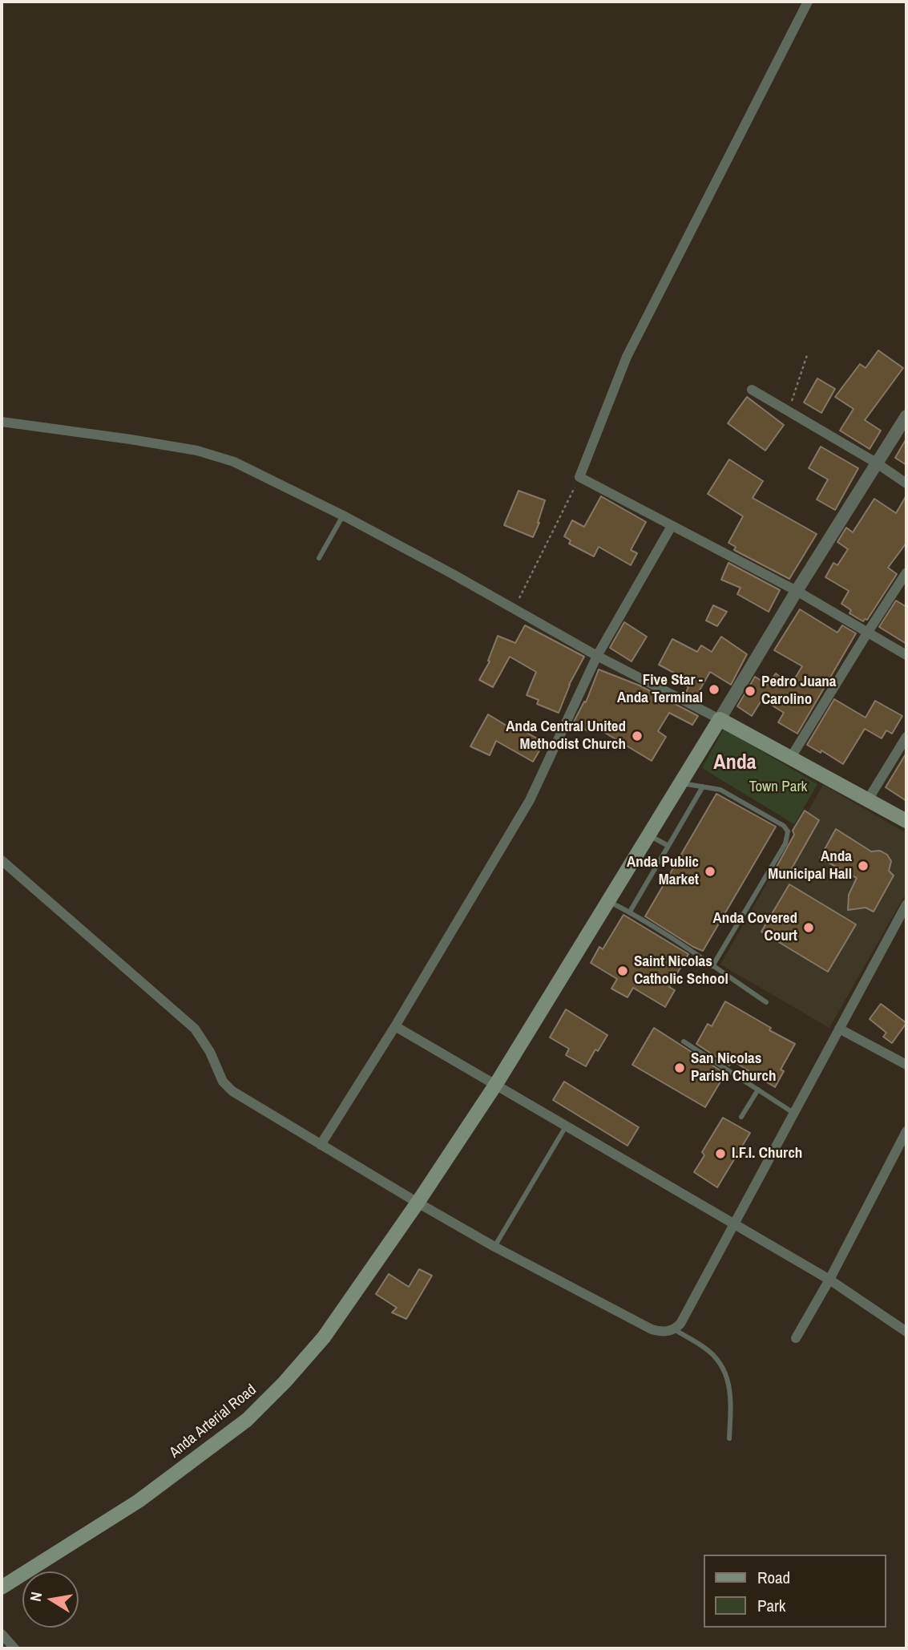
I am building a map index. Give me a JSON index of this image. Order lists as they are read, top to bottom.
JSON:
{
  "streets": {
    "main road": ["Anda Arterial Road"]
  },
  "districts": ["Anda"],
  "parks": ["Town Park"],
  "places": [
    "Five Star - Anda Terminal",
    "Pedro Juana Carolino",
    "Anda Central United Methodist Church",
    "Anda Municipal Hall",
    "Anda Public Market",
    "Anda Covered Court",
    "Saint Nicolas Catholic School",
    "San Nicolas Parish Church",
    "I.F.I. Church"
  ],
  "legend": ["Road", "Park"],
  "north": "left"
}
